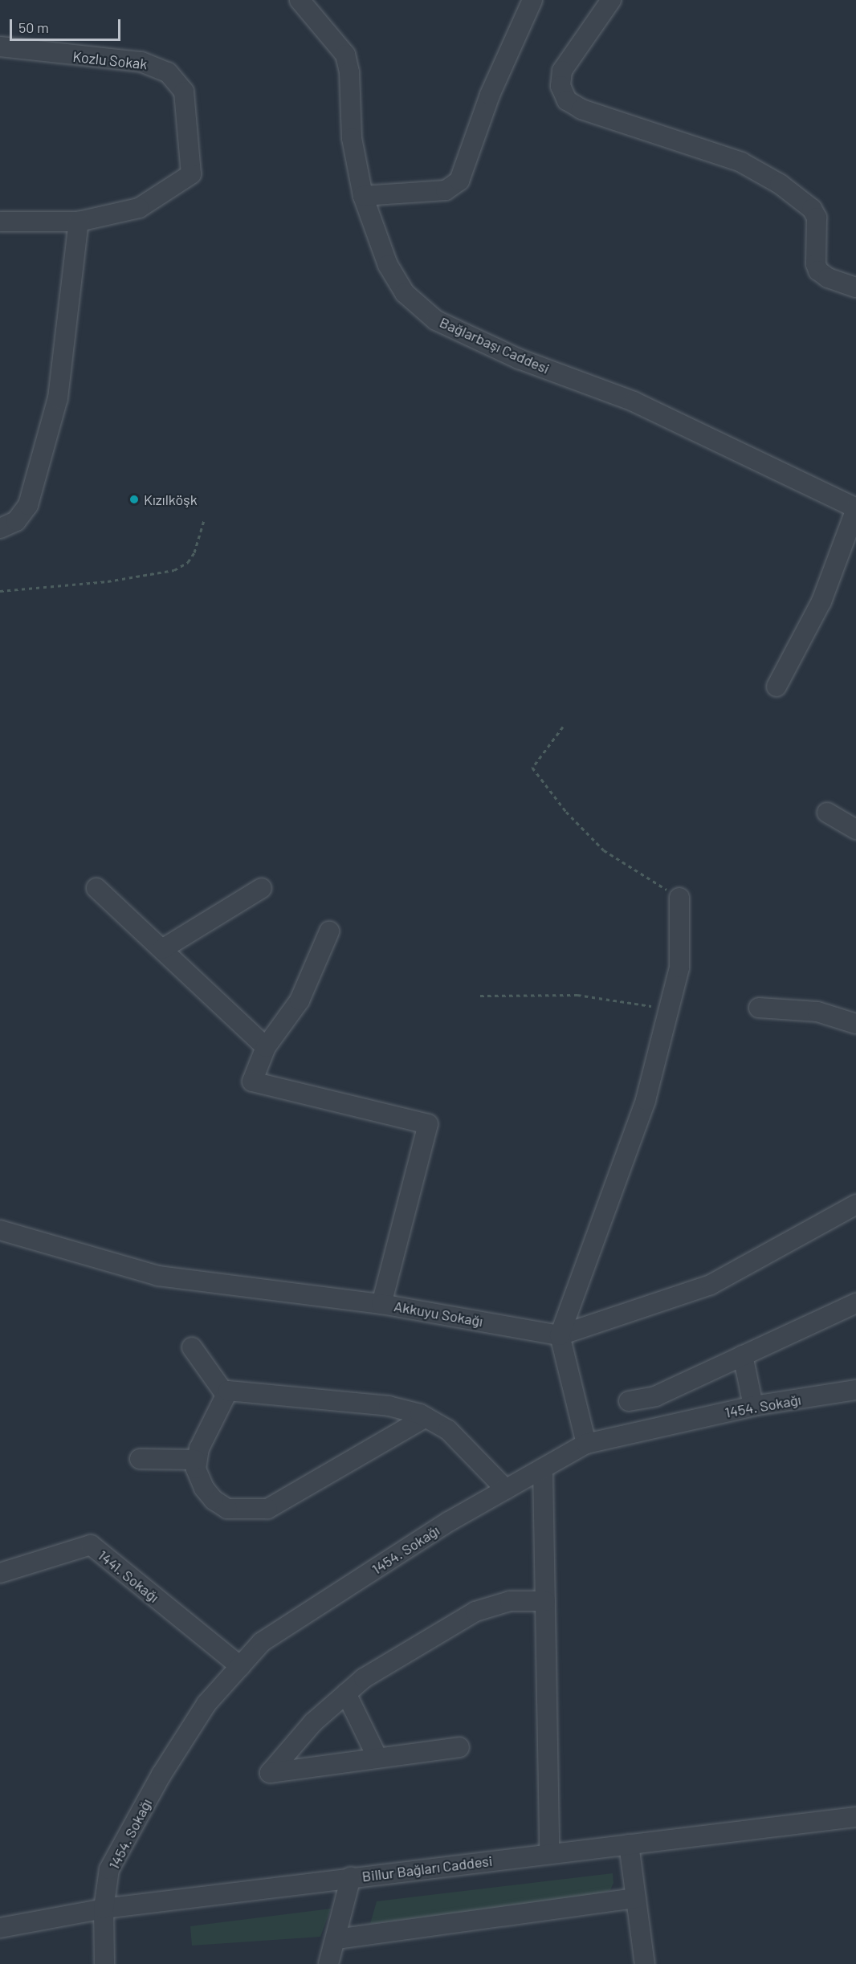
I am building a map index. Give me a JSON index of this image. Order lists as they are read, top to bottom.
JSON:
{
  "streets": {
    "street": [
      "Kozlu Sokak",
      "Bağlarbaşı Caddesi",
      "Akkuyu Sokağı",
      "1454. Sokağı",
      "1441. Sokağı",
      "Billur Bağları Caddesi"
    ]
  },
  "crossings": [
    ["1454. Sokağı", "1441. Sokağı"],
    ["1454. Sokağı", "Billur Bağları Caddesi"]
  ],
  "places": ["Kızılköşk"],
  "scale_bar": "50 m"
}
